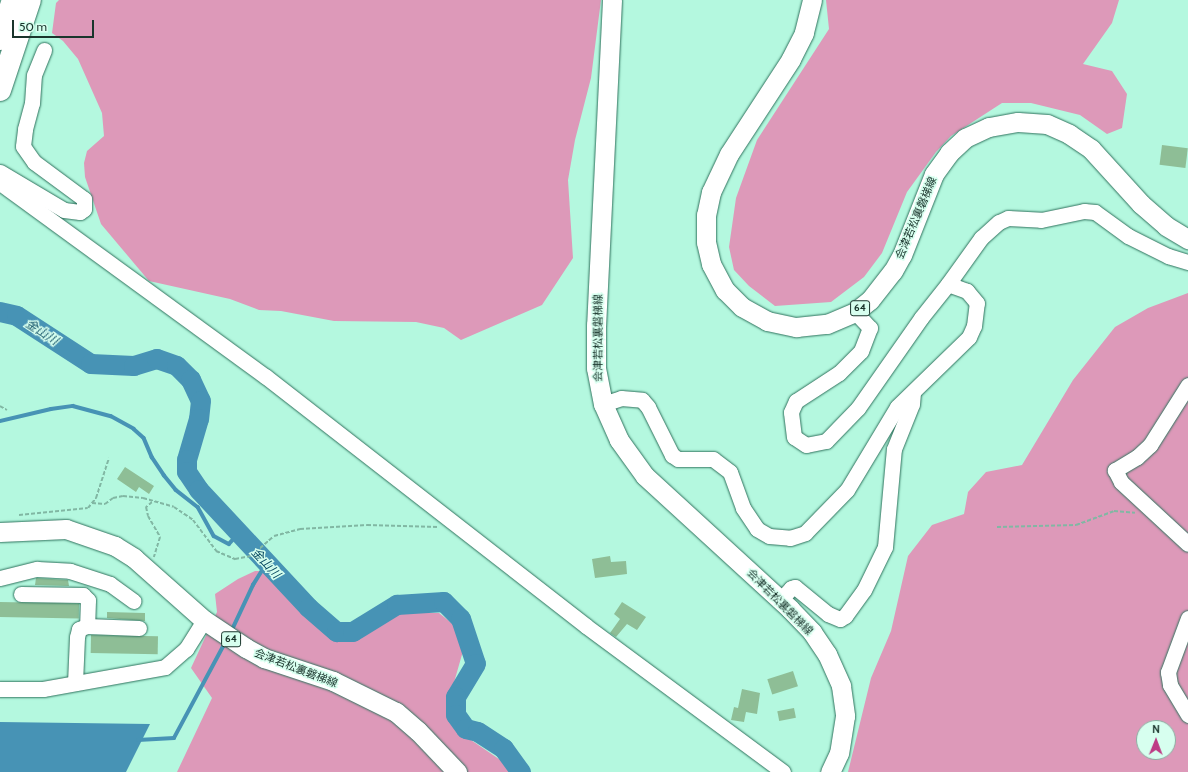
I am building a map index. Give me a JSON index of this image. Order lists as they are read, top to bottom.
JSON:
{
  "streets": {
    "main road": ["会津若松裏磐梯線", "64"]
  },
  "water": ["金山川"],
  "scale_bar": "50 m",
  "north": "top"
}
